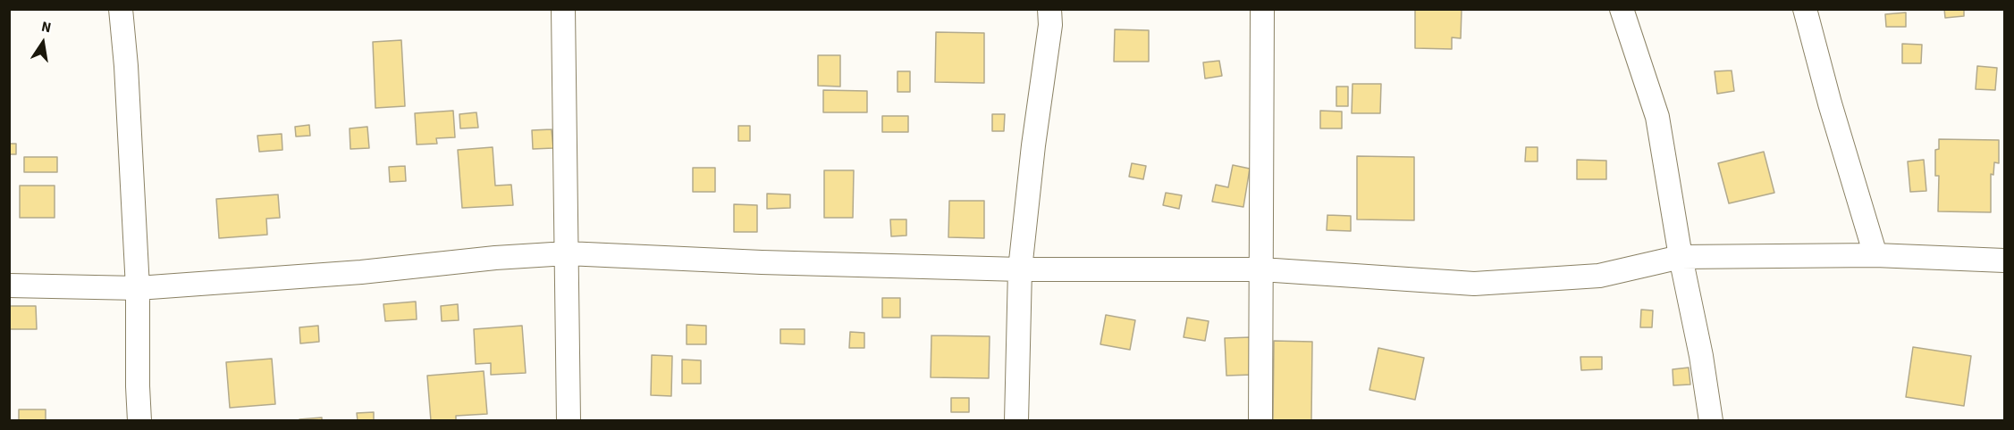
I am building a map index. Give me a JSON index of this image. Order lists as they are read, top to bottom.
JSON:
{
  "north": "top"
}
